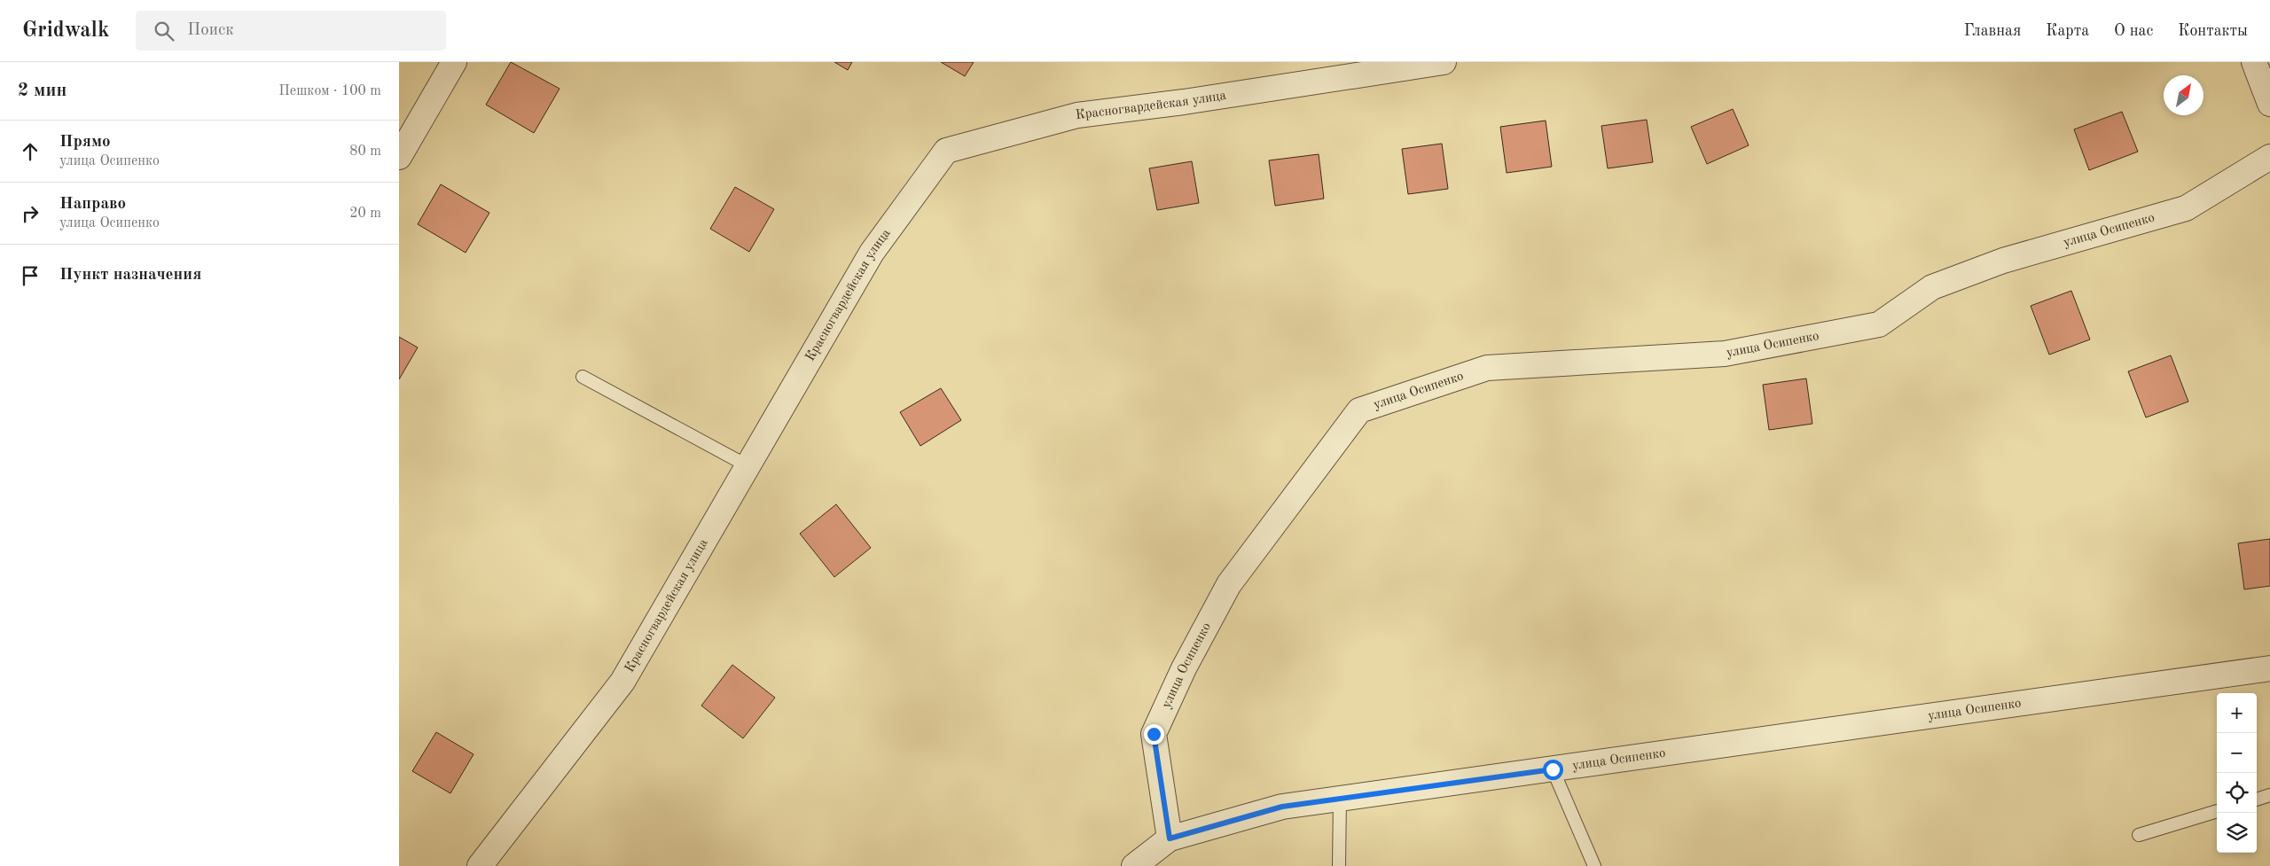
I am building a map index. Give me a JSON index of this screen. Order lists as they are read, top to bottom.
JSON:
{
  "streets": {
    "street": ["Красногвардейская улица", "улица Осипенко"]
  },
  "north": "top right",
  "page": {
    "header": "Gridwalk",
    "search": "Поиск",
    "nav": [
      "Главная",
      "Карта",
      "О нас",
      "Контакты"
    ],
    "heading": ["2 мин", "Пешком · 100 m"],
    "list": [
      ["Прямо", "улица Осипенко", "80 m"],
      ["Направо", "улица Осипенко", "20 m"],
      "Пункт назначения"
    ],
    "map_buttons": ["+", "−"]
  }
}
